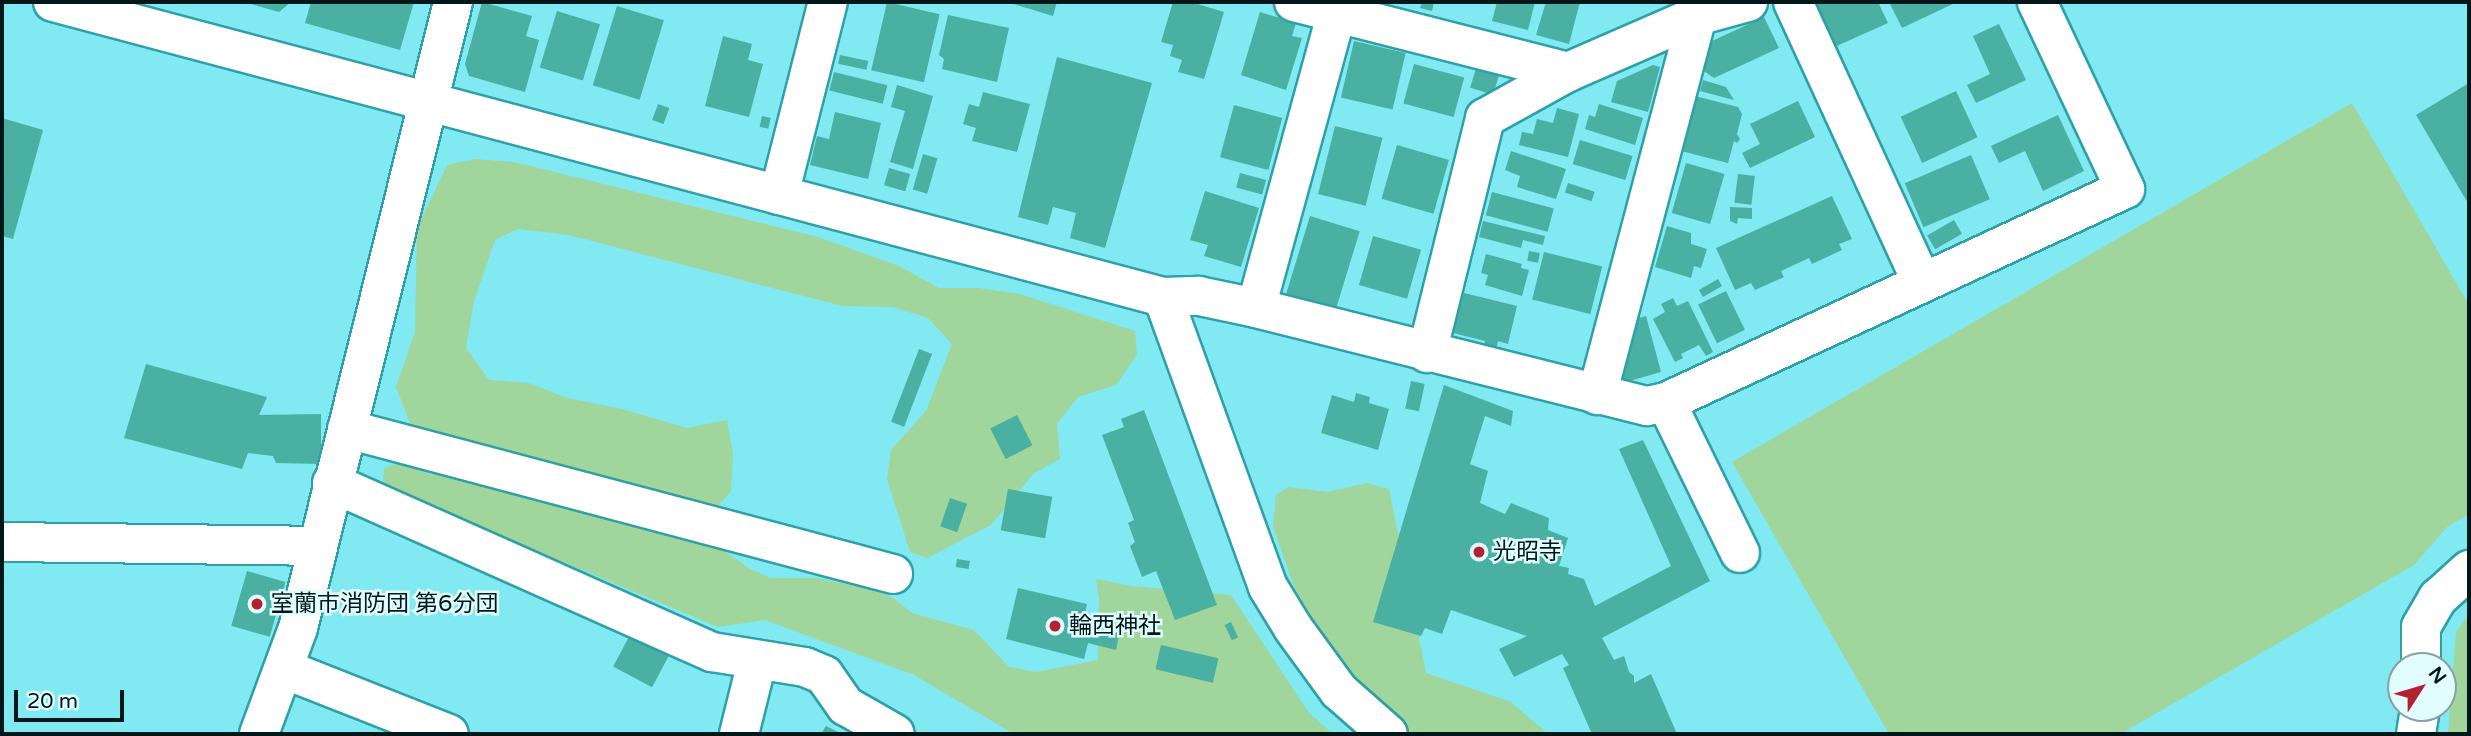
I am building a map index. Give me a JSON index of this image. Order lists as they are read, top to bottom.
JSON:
{
  "places": ["光昭寺", "室蘭市消防団 第6分団", "輪西神社"],
  "scale_bar": "20 m",
  "north": "top right"
}
